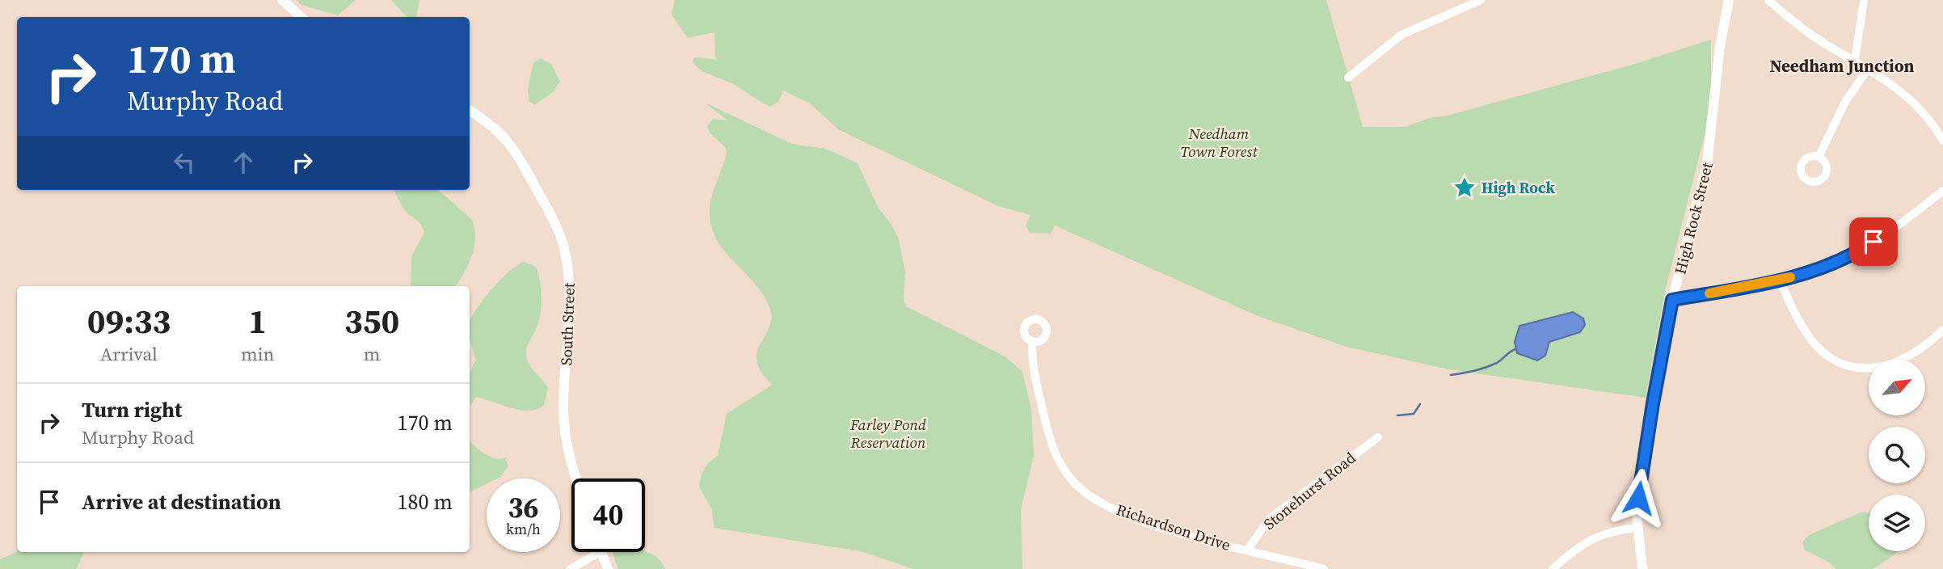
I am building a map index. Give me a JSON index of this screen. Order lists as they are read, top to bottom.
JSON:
{
  "streets": {
    "street": [
      "High Rock Street",
      "South Street",
      "Stonehurst Road",
      "Richardson Drive"
    ]
  },
  "crossings": [
    ["Stonehurst Road", "Richardson Drive"]
  ],
  "districts": ["Needham Junction"],
  "parks": ["Needham Town Forest", "Farley Pond Reservation"],
  "places": {
    "place": ["High Rock"]
  },
  "north": "top right",
  "page": {
    "turn": ["170 m", "Murphy Road"],
    "eta": [
      "09:33",
      "Arrival",
      "1",
      "min",
      "350",
      "m"
    ],
    "list": [
      {
        "name": "Turn right",
        "note": "Murphy Road",
        "value": "170 m"
      },
      {
        "name": "Arrive at destination",
        "value": "180 m"
      }
    ],
    "speed": "36 km/h",
    "limit": "40"
  }
}
